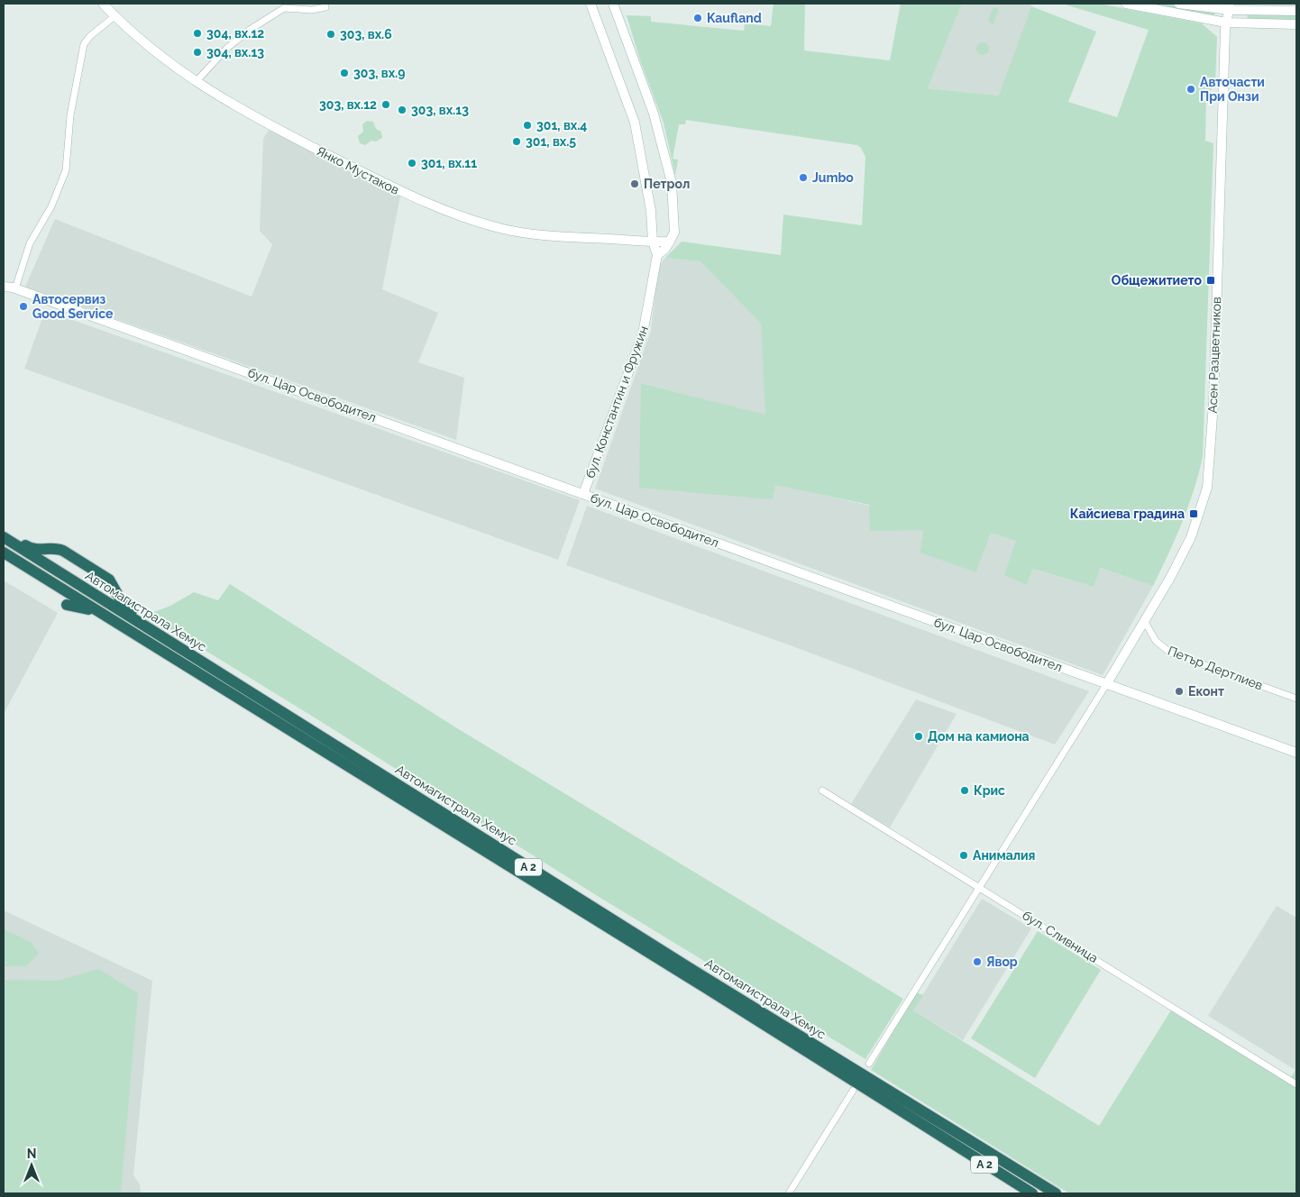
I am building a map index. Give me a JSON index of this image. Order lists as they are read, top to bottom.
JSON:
{
  "streets": {
    "highway": ["Автомагистрала Хемус", "A 2"],
    "street": [
      "Янко Мустаков",
      "Асен Разцветников",
      "бул. Цар Освободител",
      "бул. Константин и Фружин",
      "Петър Дертлиев",
      "бул. Сливница"
    ]
  },
  "crossings": [
    ["Янко Мустаков", "бул. Константин и Фружин"],
    ["Асен Разцветников", "бул. Цар Освободител"],
    ["Асен Разцветников", "Петър Дертлиев"],
    ["бул. Цар Освободител", "бул. Константин и Фружин"]
  ],
  "places": {
    "other": [
      "Kaufland",
      "304, вх.12",
      "303, вх.6",
      "304, вх.13",
      "303, вх.9",
      "Авточасти При Онзи",
      "303, вх.12",
      "303, вх.13",
      "301, вх.4",
      "301, вх.5",
      "301, вх.11",
      "Jumbo",
      "Петрол",
      "Автосервиз Good Service",
      "Еконт",
      "Дом на камиона",
      "Крис",
      "Анималия",
      "Явор"
    ],
    "transit": ["Общежитието", "Кайсиева градина"]
  },
  "north": "top"
}
